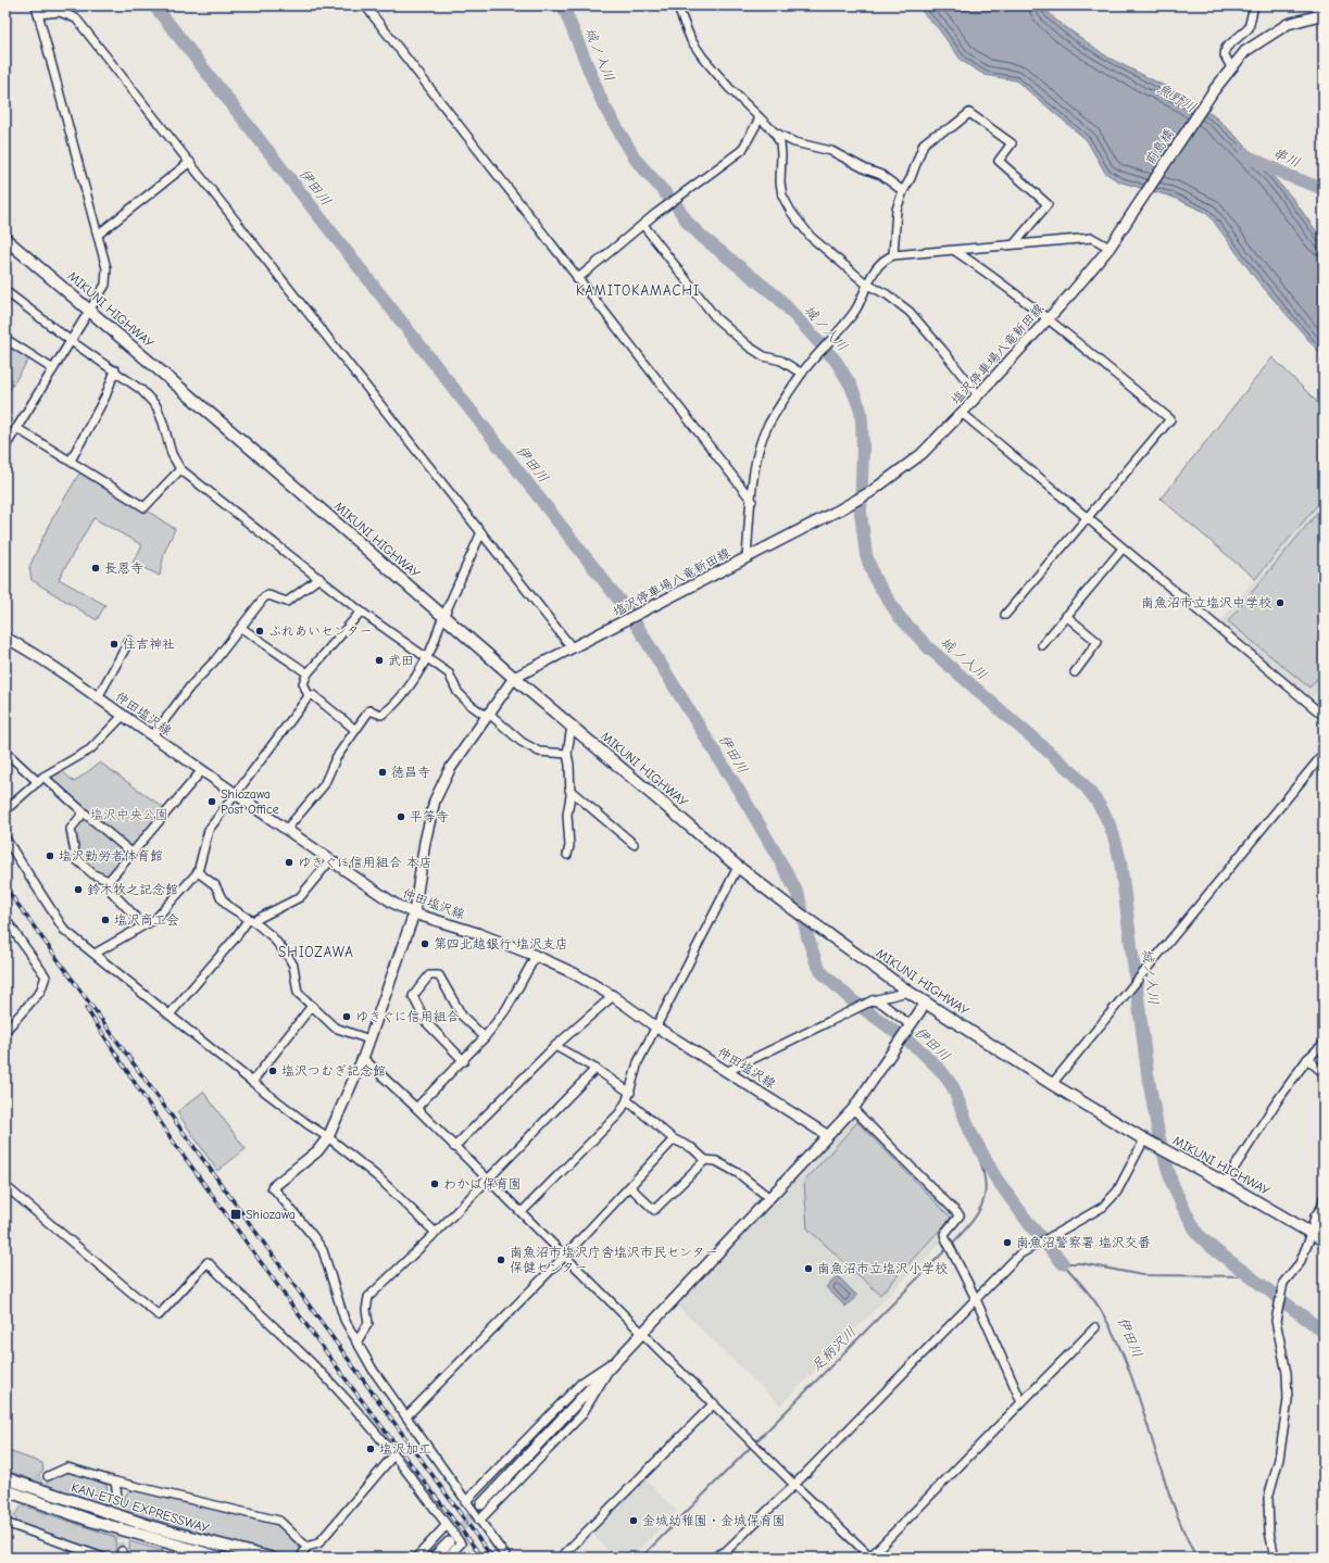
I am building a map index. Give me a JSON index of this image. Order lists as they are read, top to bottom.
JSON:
{
  "streets": {
    "highway": ["MIKUNI HIGHWAY", "KAN-ETSU EXPRESSWAY"],
    "main road": ["前島橋", "塩沢停車場八竜新田線", "仲田塩沢線"]
  },
  "crossings": [
    ["前島橋", "塩沢停車場八竜新田線"],
    ["MIKUNI HIGHWAY", "塩沢停車場八竜新田線"]
  ],
  "districts": ["KAMITOKAMACHI", "SHIOZAWA"],
  "water": [
    "城ノ入川",
    "魚野川",
    "串川",
    "伊田川",
    "足柄沢川"
  ],
  "parks": ["塩沢中央公園"],
  "places": {
    "other": [
      "長恩寺",
      "南魚沼市立塩沢中学校",
      "ふれあいセンター",
      "住吉神社",
      "武田",
      "徳昌寺",
      "Shiozawa Post Office",
      "平等寺",
      "塩沢勤労者体育館",
      "ゆきぐに信用組合 本店",
      "鈴木牧之記念館",
      "塩沢商工会",
      "第四北越銀行 塩沢支店",
      "ゆきぐに信用組合",
      "塩沢つむぎ記念館",
      "わかば保育園",
      "南魚沼警察署 塩沢交番",
      "南魚沼市塩沢庁舎塩沢市民センター 保健センター",
      "南魚沼市立塩沢小学校",
      "塩沢加工",
      "金城幼稚園・金城保育園"
    ],
    "transit": ["Shiozawa"]
  }
}
